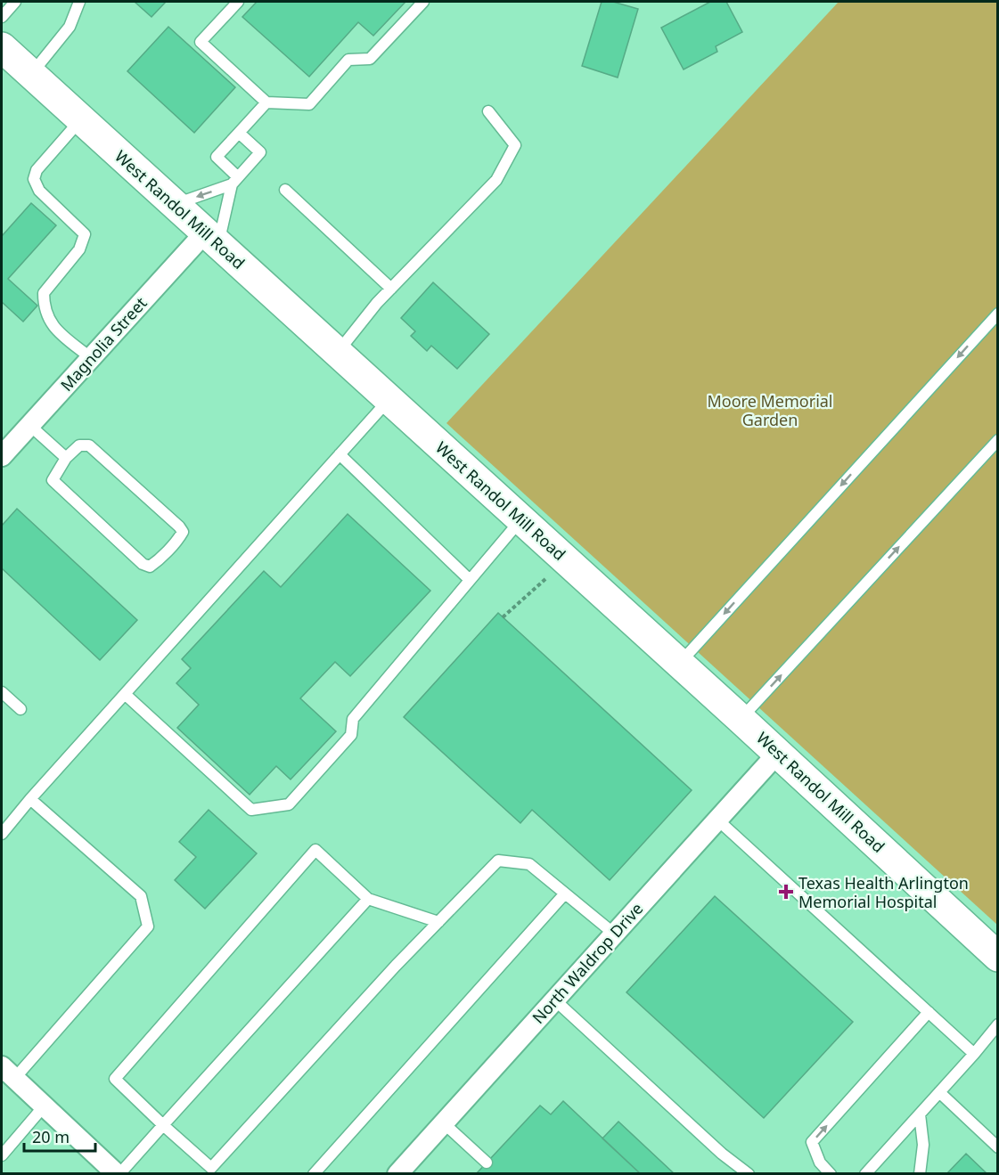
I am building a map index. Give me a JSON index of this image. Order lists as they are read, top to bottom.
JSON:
{
  "streets": {
    "main road": ["West Randol Mill Road"],
    "street": ["Magnolia Street", "North Waldrop Drive"]
  },
  "crossings": [
    ["West Randol Mill Road", "Magnolia Street"],
    ["West Randol Mill Road", "North Waldrop Drive"]
  ],
  "parks": ["Moore Memorial Garden"],
  "places": {
    "health": ["Texas Health Arlington Memorial Hospital"]
  },
  "scale_bar": "20 m"
}
